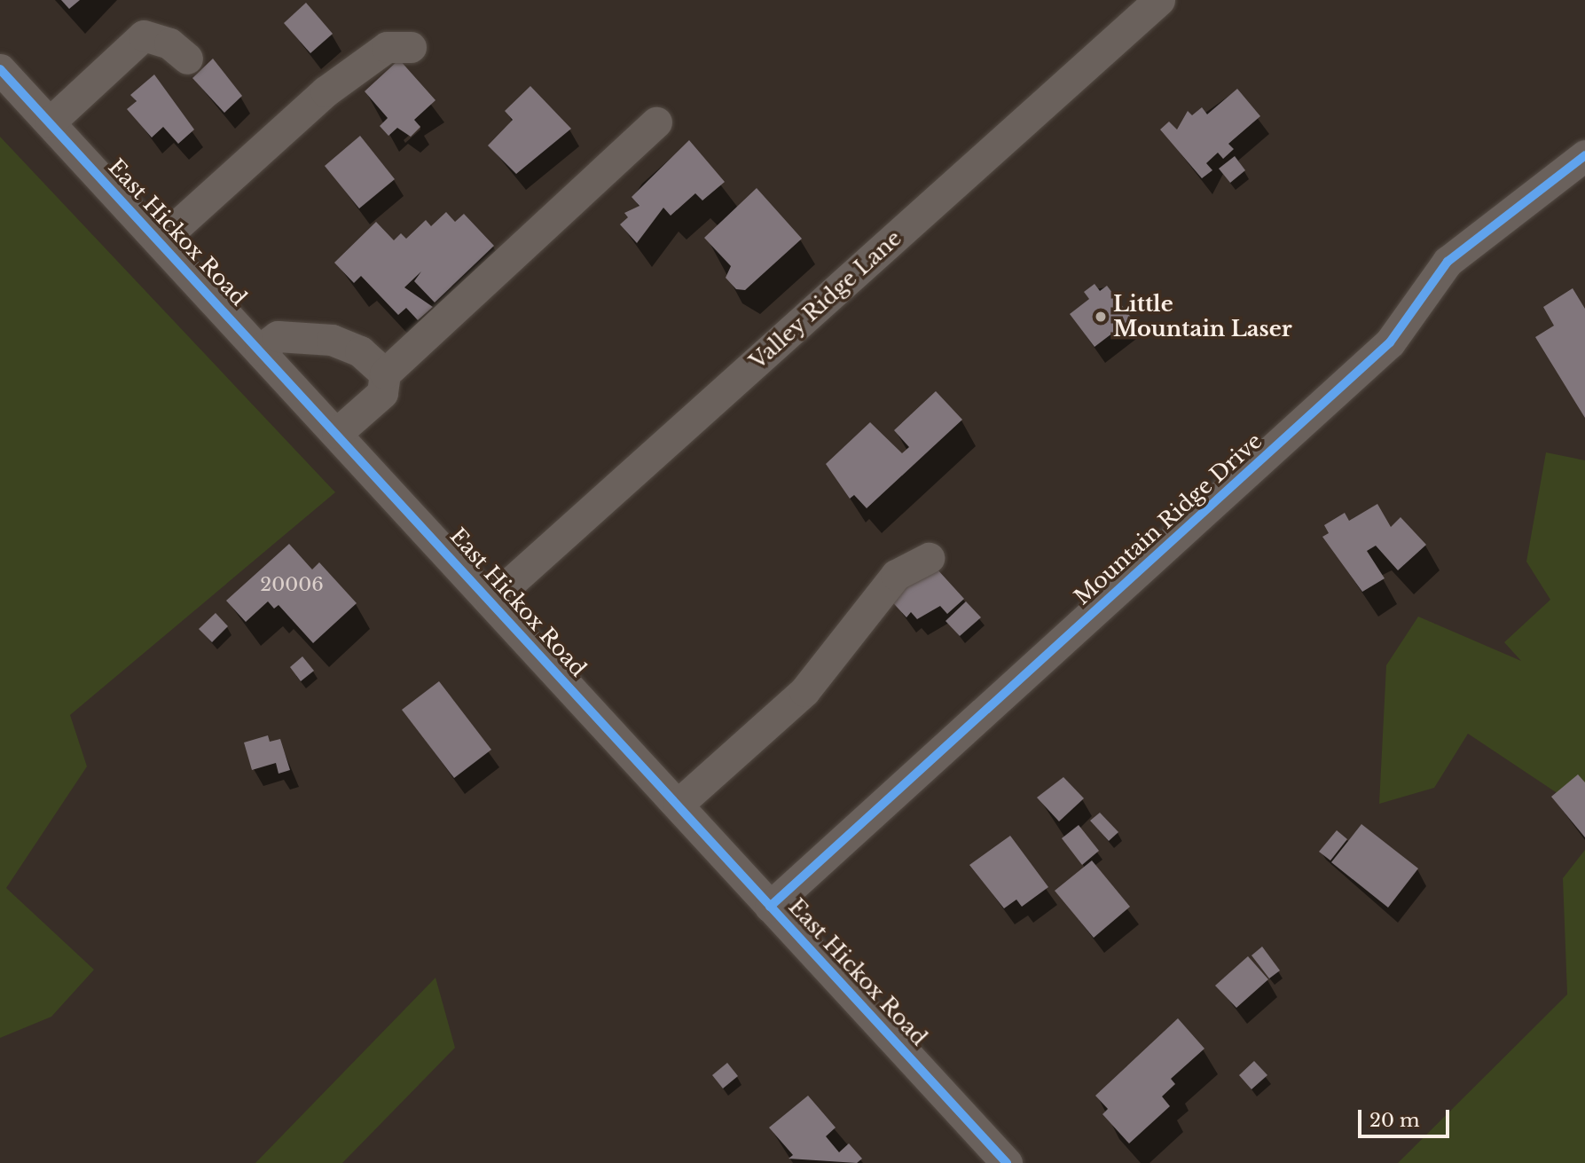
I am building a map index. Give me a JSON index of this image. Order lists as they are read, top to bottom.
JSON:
{
  "streets": {
    "street": ["East Hickox Road", "Valley Ridge Lane", "Mountain Ridge Drive"]
  },
  "crossings": [
    ["East Hickox Road", "Valley Ridge Lane"],
    ["East Hickox Road", "Mountain Ridge Drive"]
  ],
  "places": ["Little Mountain Laser"],
  "house_numbers": ["20006"],
  "scale_bar": "20 m"
}
